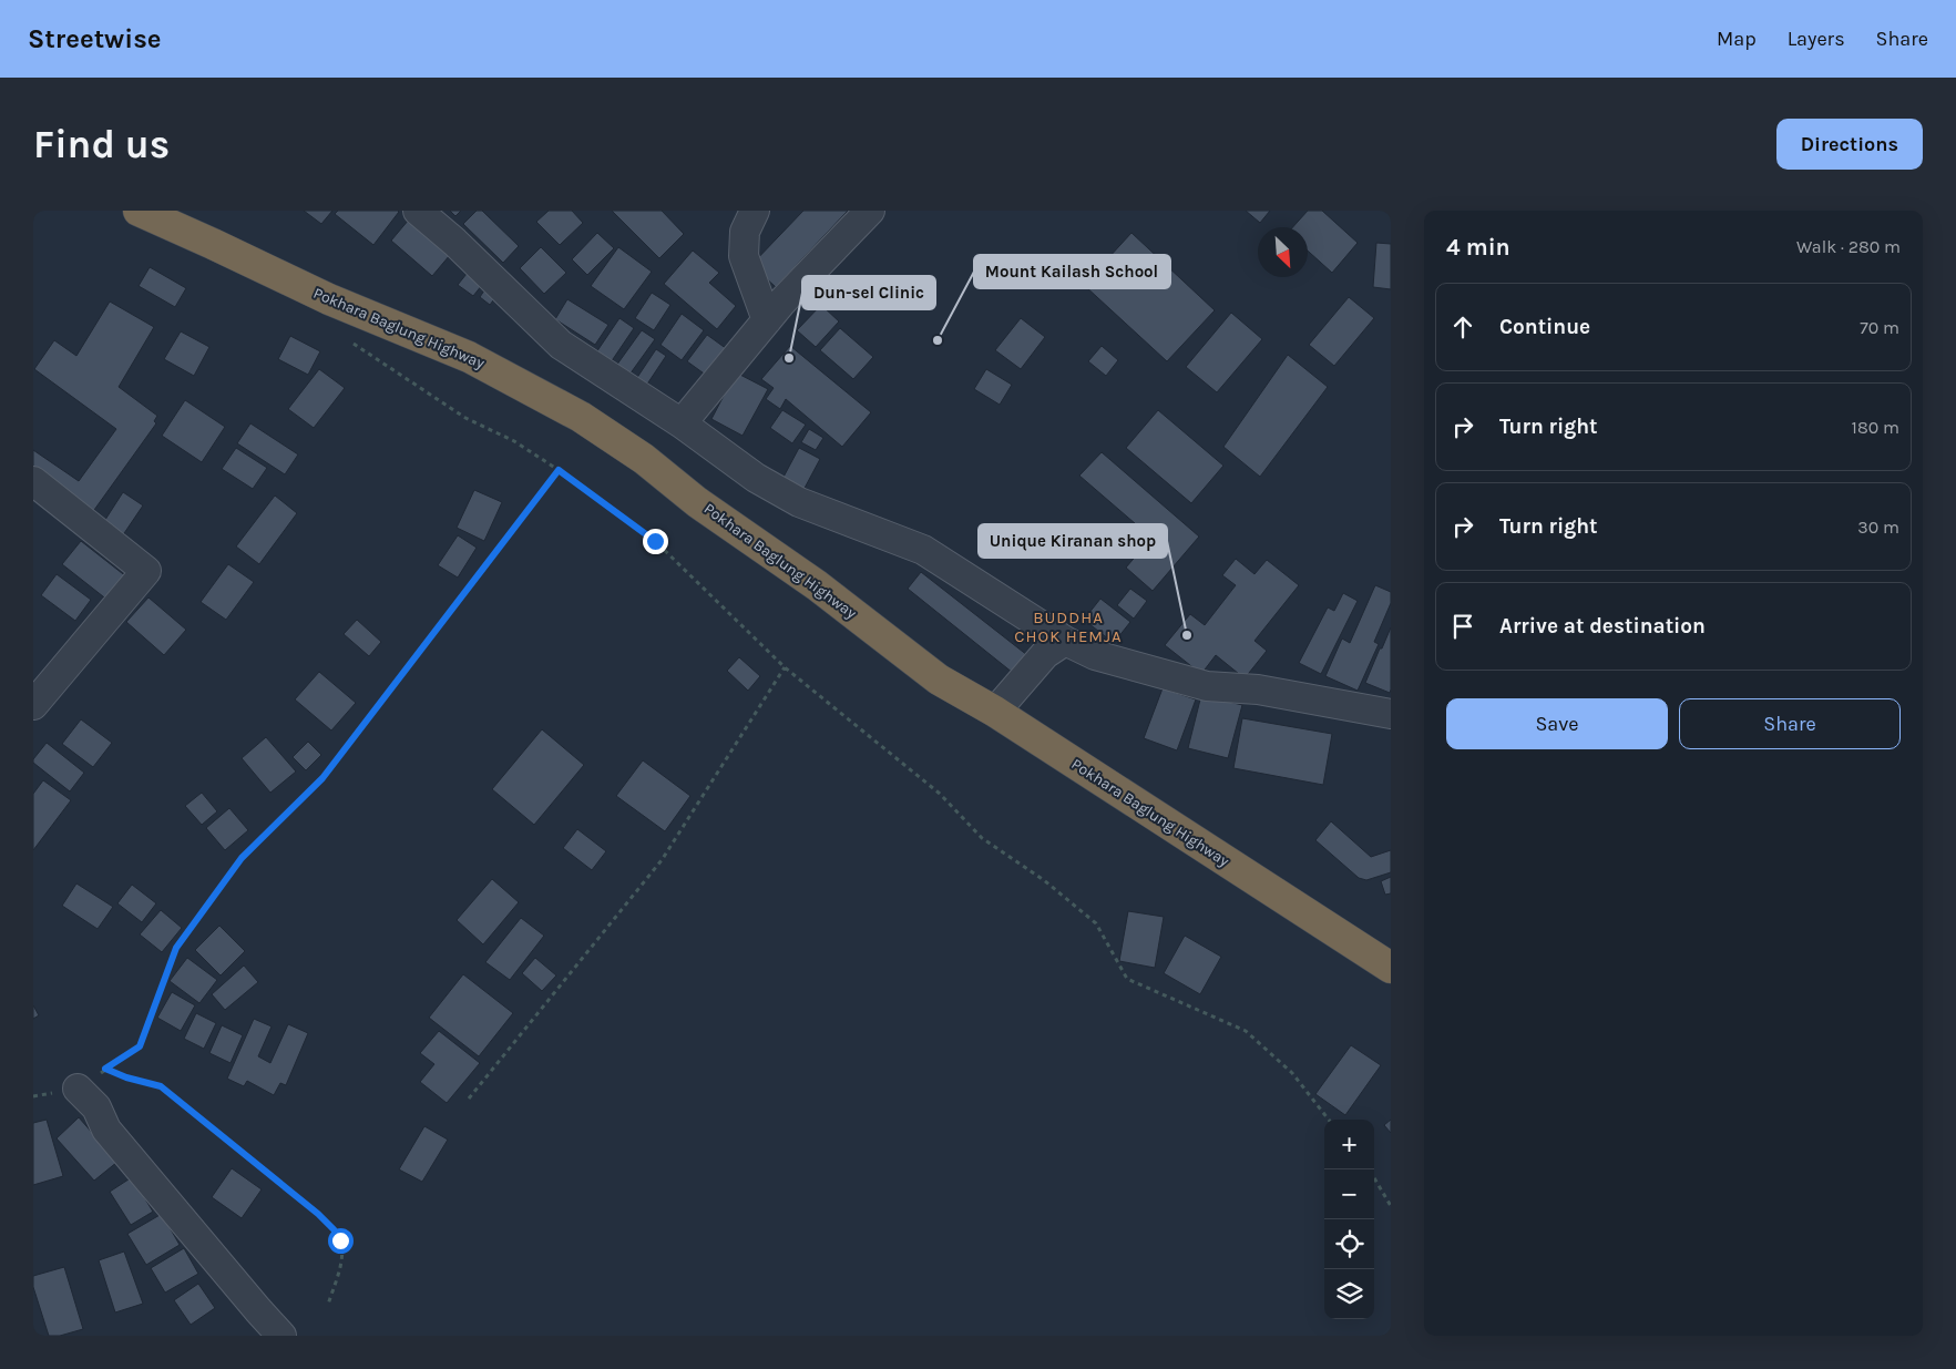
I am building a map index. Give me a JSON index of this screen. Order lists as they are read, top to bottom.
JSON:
{
  "streets": {
    "highway": ["Pokhara Baglung Highway"]
  },
  "districts": ["BUDDHA CHOK HEMJA"],
  "places": ["Mount Kailash School", "Dun-sel Clinic", "Unique Kiranan shop"],
  "north": "bottom right",
  "page": {
    "header": "Streetwise",
    "nav": ["Map", "Layers", "Share"],
    "buttons": [
      "Directions",
      ["Save", "Share"]
    ],
    "title": "Find us",
    "heading": ["4 min", "Walk · 280 m"],
    "list": [
      ["Continue", "70 m"],
      ["Turn right", "180 m"],
      ["Turn right", "30 m"],
      "Arrive at destination"
    ],
    "map_buttons": ["+", "−"]
  }
}
